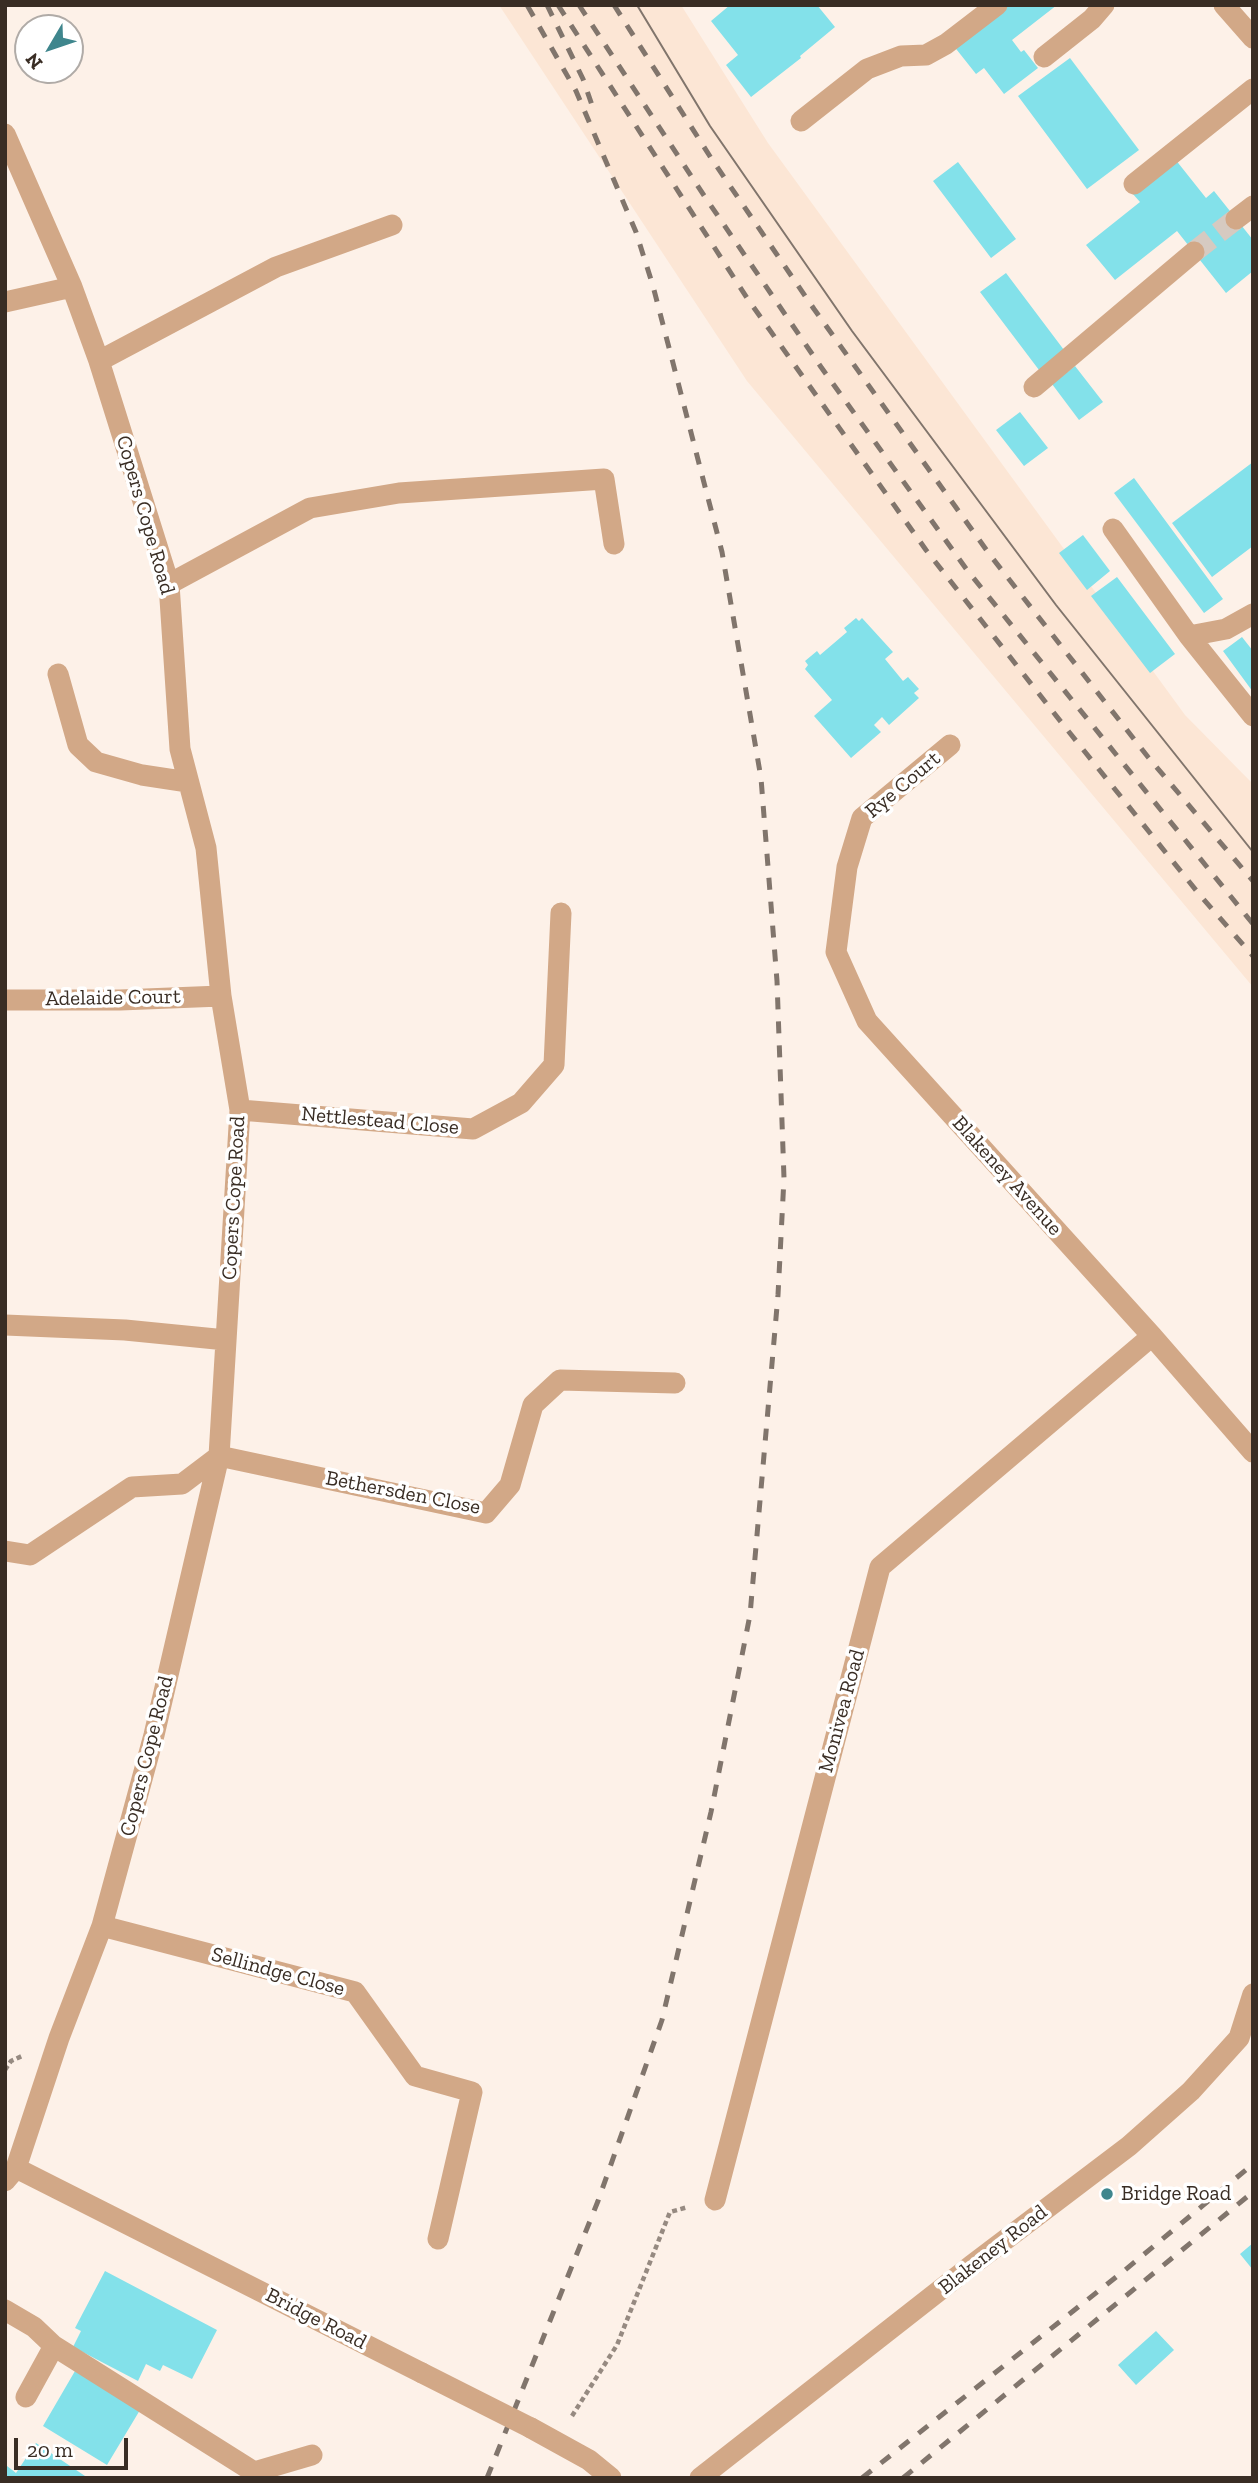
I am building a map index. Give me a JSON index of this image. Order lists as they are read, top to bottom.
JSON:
{
  "streets": {
    "street": [
      "Copers Cope Road",
      "Rye Court",
      "Adelaide Court",
      "Nettlestead Close",
      "Blakeney Avenue",
      "Bethersden Close",
      "Monivea Road",
      "Sellindge Close",
      "Blakeney Road",
      "Bridge Road"
    ]
  },
  "crossings": [
    ["Copers Cope Road", "Adelaide Court"],
    ["Copers Cope Road", "Nettlestead Close"],
    ["Copers Cope Road", "Bethersden Close"],
    ["Copers Cope Road", "Sellindge Close"],
    ["Copers Cope Road", "Bridge Road"],
    ["Rye Court", "Blakeney Avenue"],
    ["Blakeney Avenue", "Monivea Road"]
  ],
  "places": ["Bridge Road"],
  "scale_bar": "20 m",
  "north": "bottom left"
}
